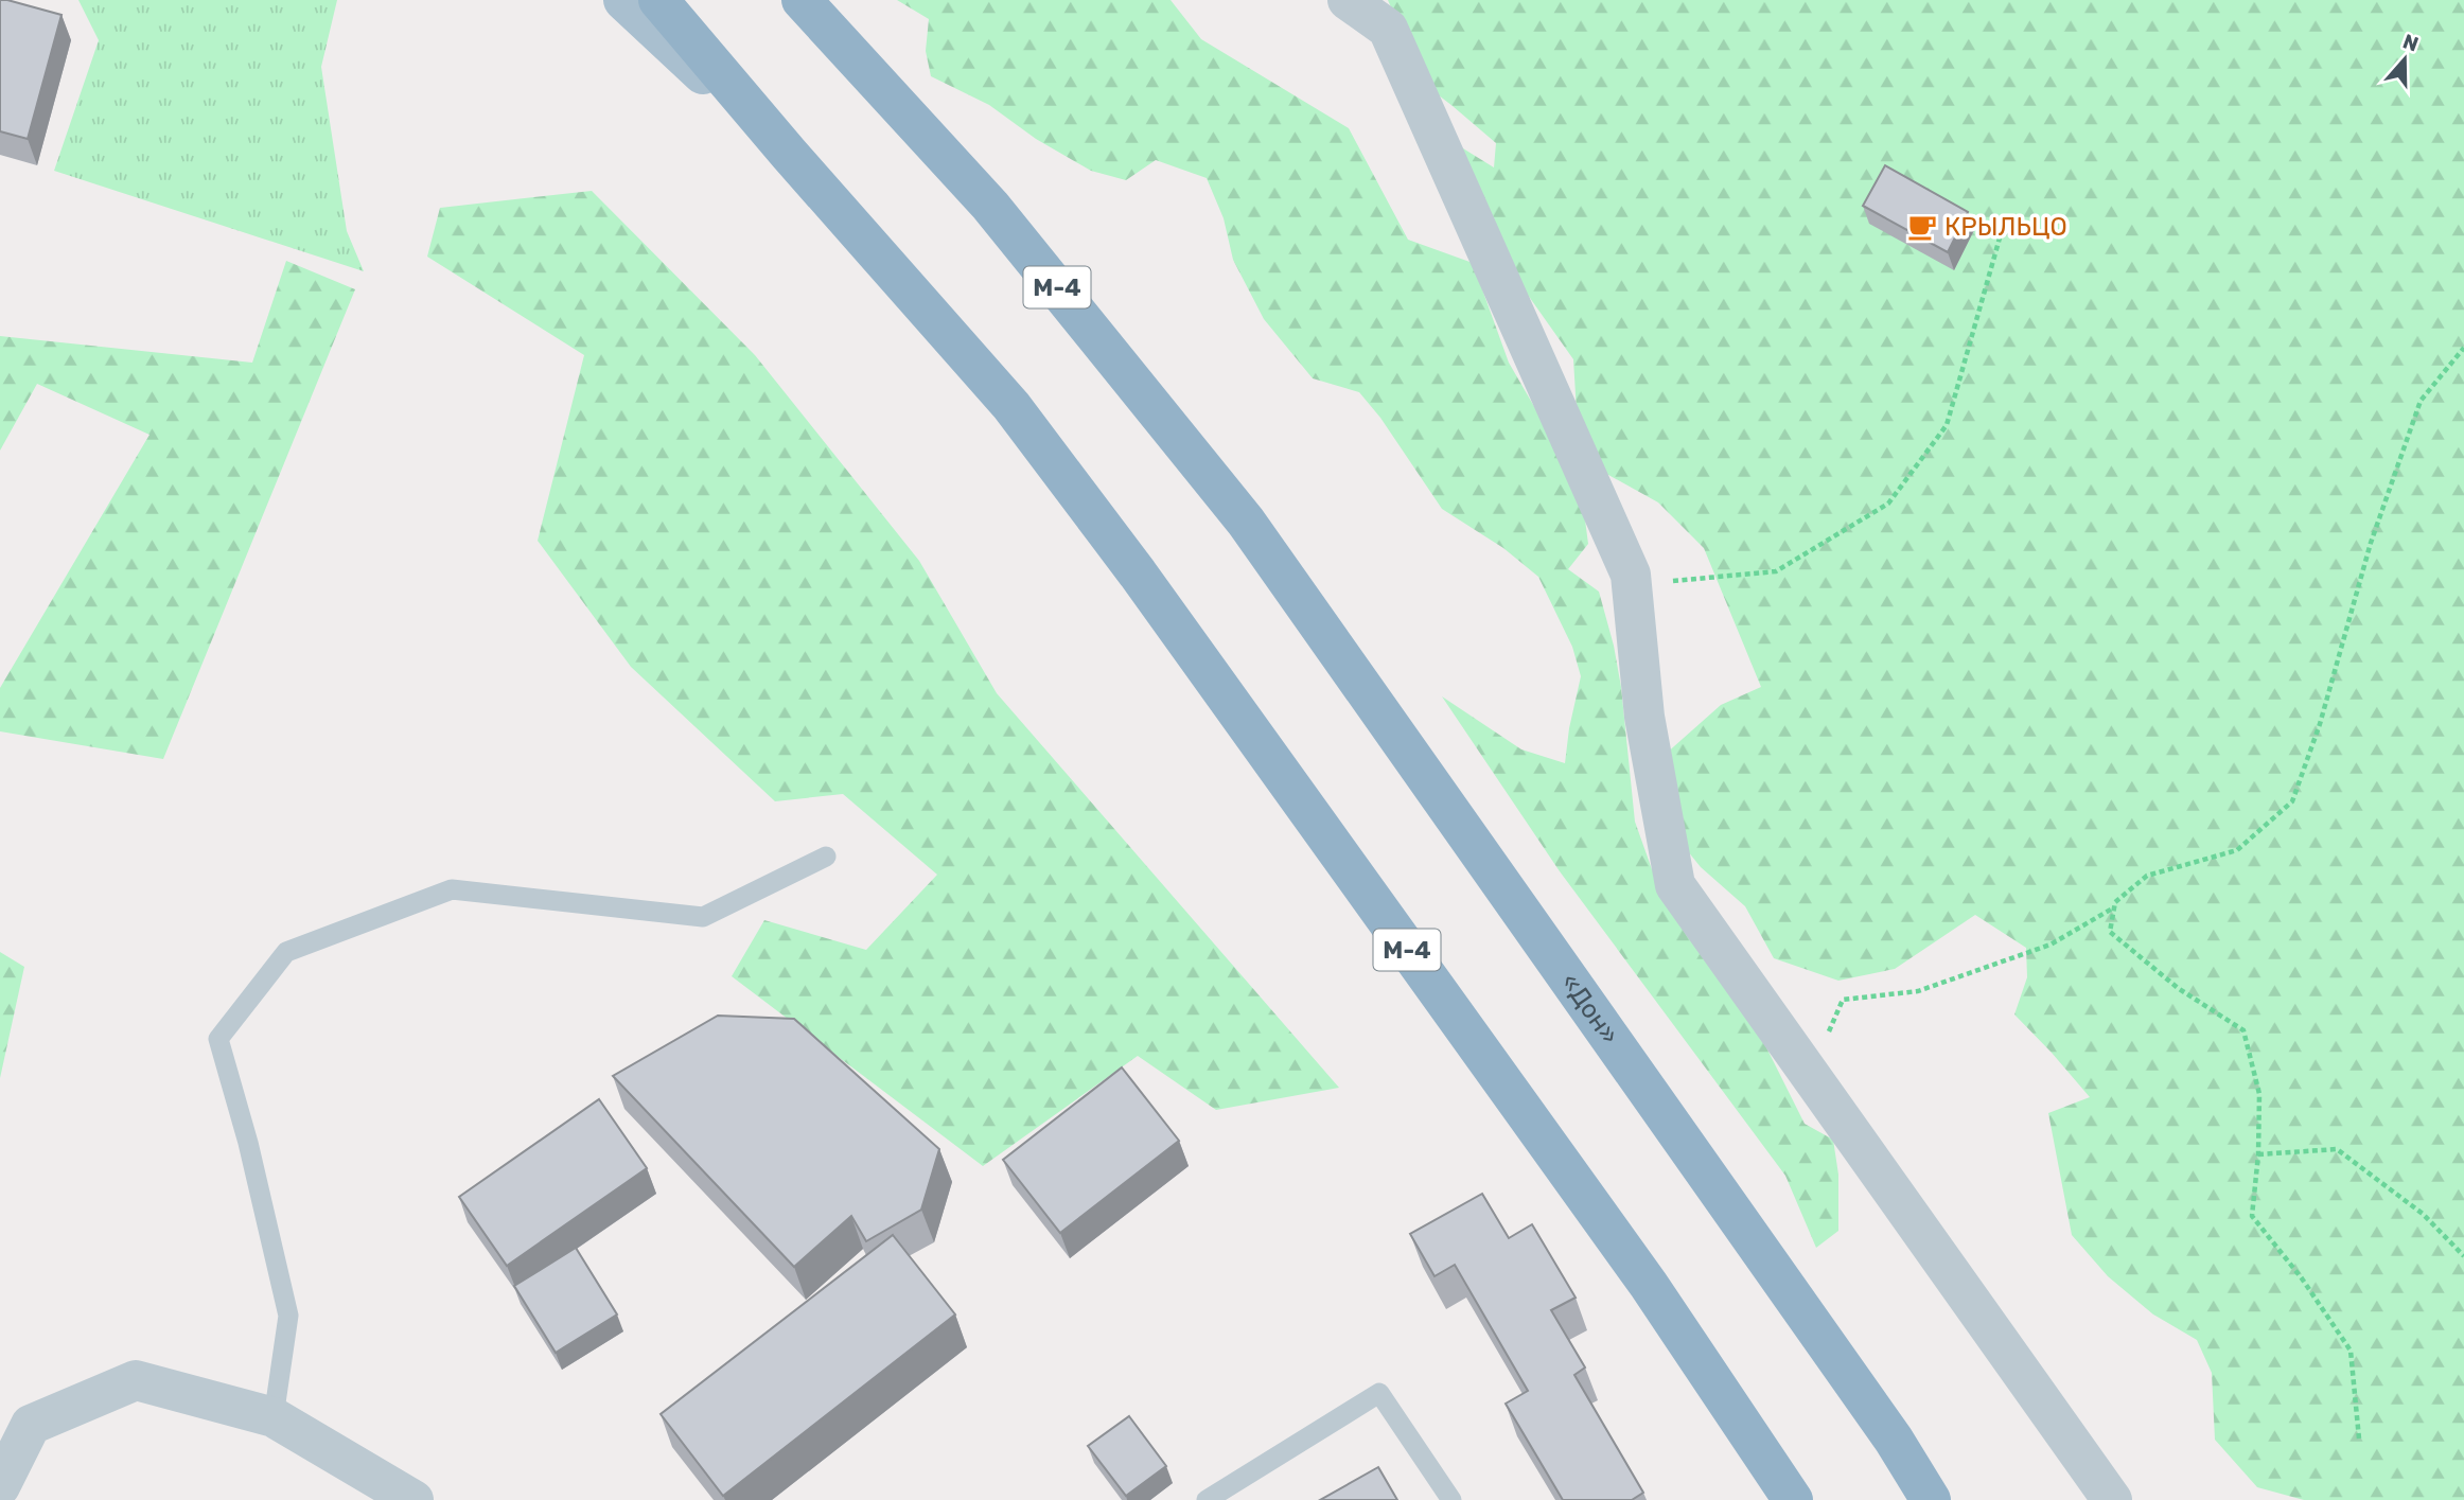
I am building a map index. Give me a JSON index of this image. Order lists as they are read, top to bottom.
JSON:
{
  "streets": {
    "highway": ["М-4", "«Дон»"]
  },
  "places": {
    "cafe": ["КРЫЛЬЦО"]
  },
  "north": "top"
}
